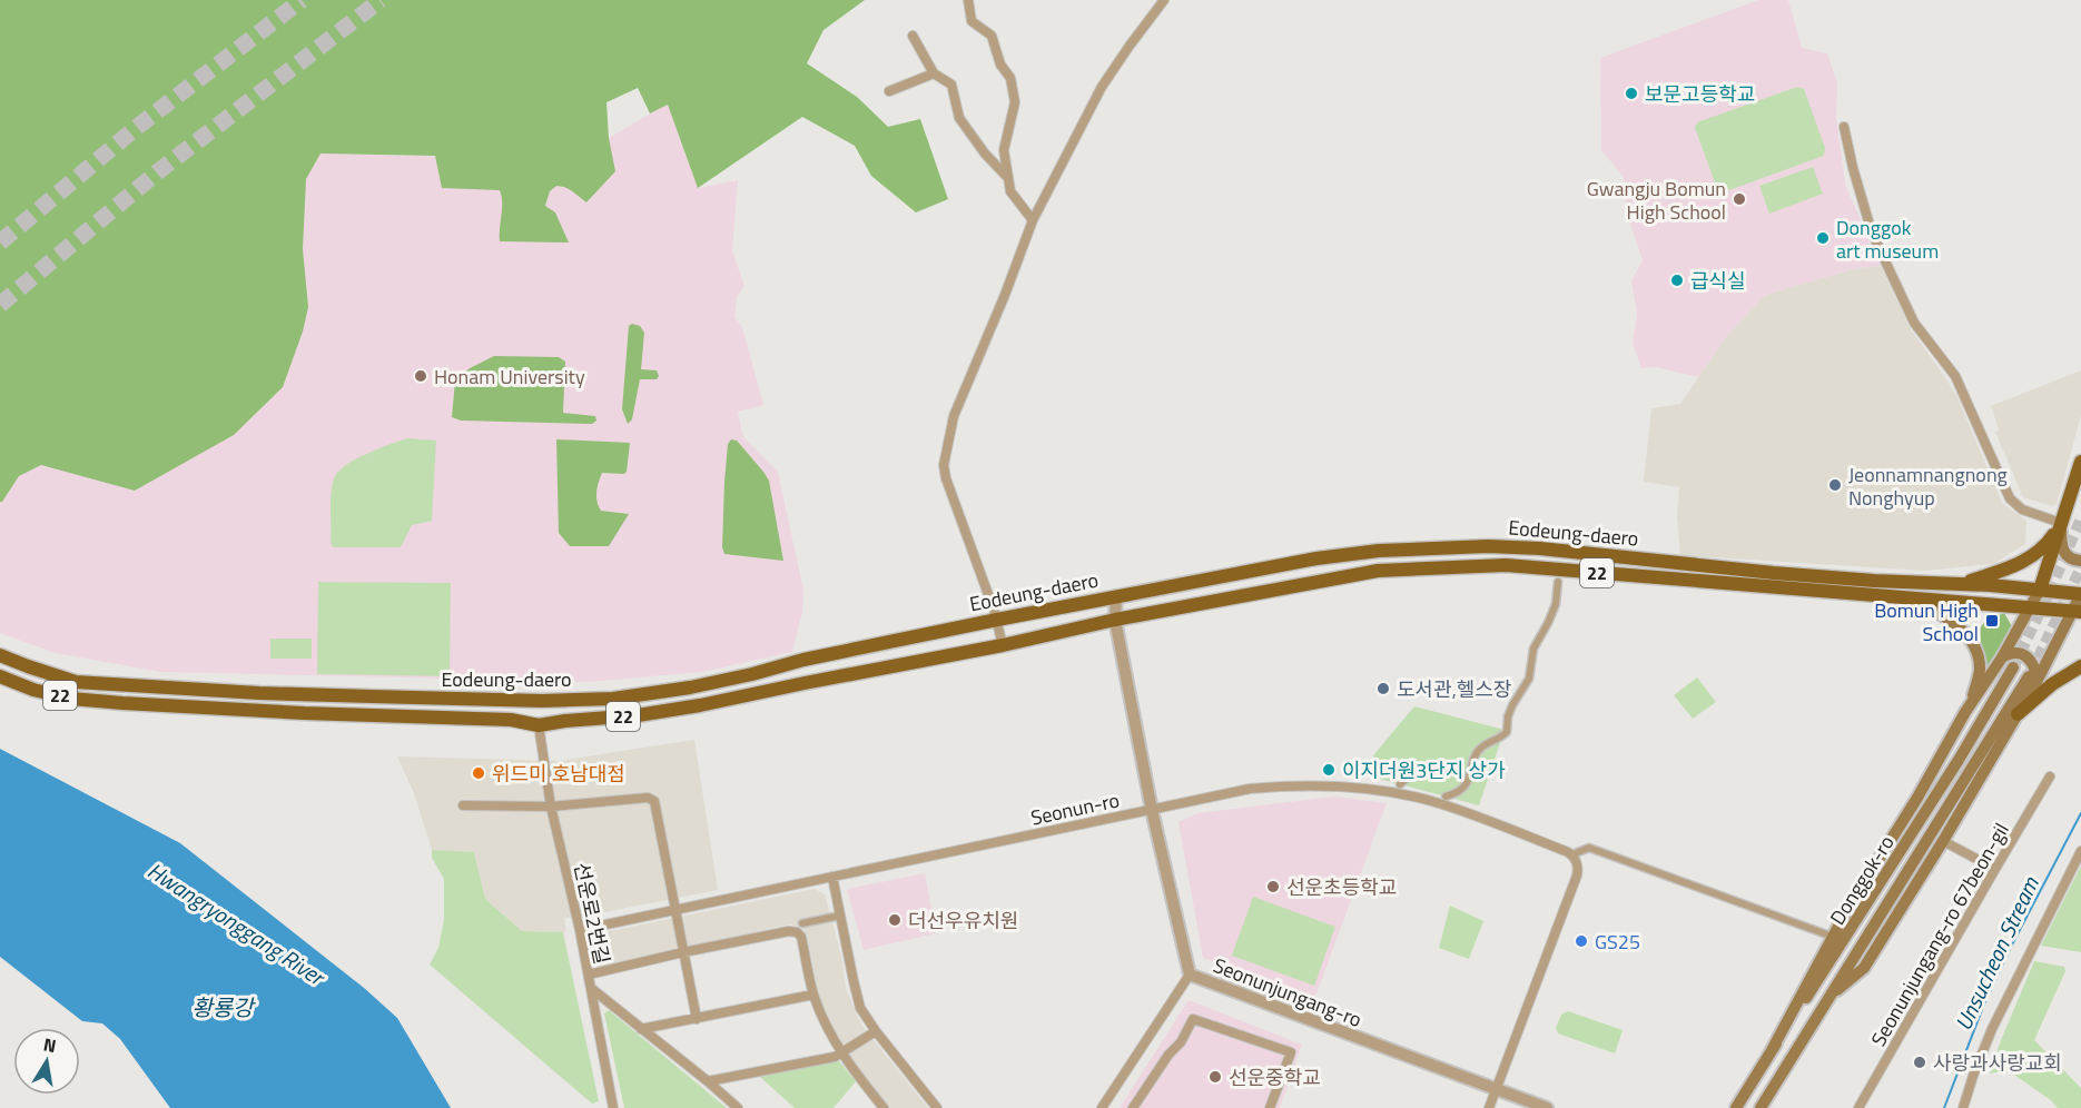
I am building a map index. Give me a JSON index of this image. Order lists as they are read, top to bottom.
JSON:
{
  "streets": {
    "main road": ["Eodeung-daero", "22", "Donggok-ro"],
    "street": [
      "Seonun-ro",
      "선운로2번길",
      "Seonunjungang-ro 67beon-gil",
      "Seonunjungang-ro"
    ]
  },
  "crossings": [
    ["Eodeung-daero", "선운로2번길"],
    ["Eodeung-daero", "Seonunjungang-ro"],
    ["Seonun-ro", "선운로2번길"],
    ["Seonun-ro", "Seonunjungang-ro"]
  ],
  "water": ["Hwangryonggang River", "Unsucheon Stream", "황룡강"],
  "places": {
    "other": [
      "보문고등학교",
      "Gwangju Bomun High School",
      "Donggok art museum",
      "급식실",
      "Honam University",
      "Jeonnamnangnong Nonghyup",
      "도서관,헬스장",
      "이지더원3단지 상가",
      "위드미 호남대점",
      "선운초등학교",
      "더선우유치원",
      "GS25",
      "사랑과사랑교회",
      "선운중학교"
    ],
    "transit": ["Bomun High School"]
  },
  "north": "top"
}
